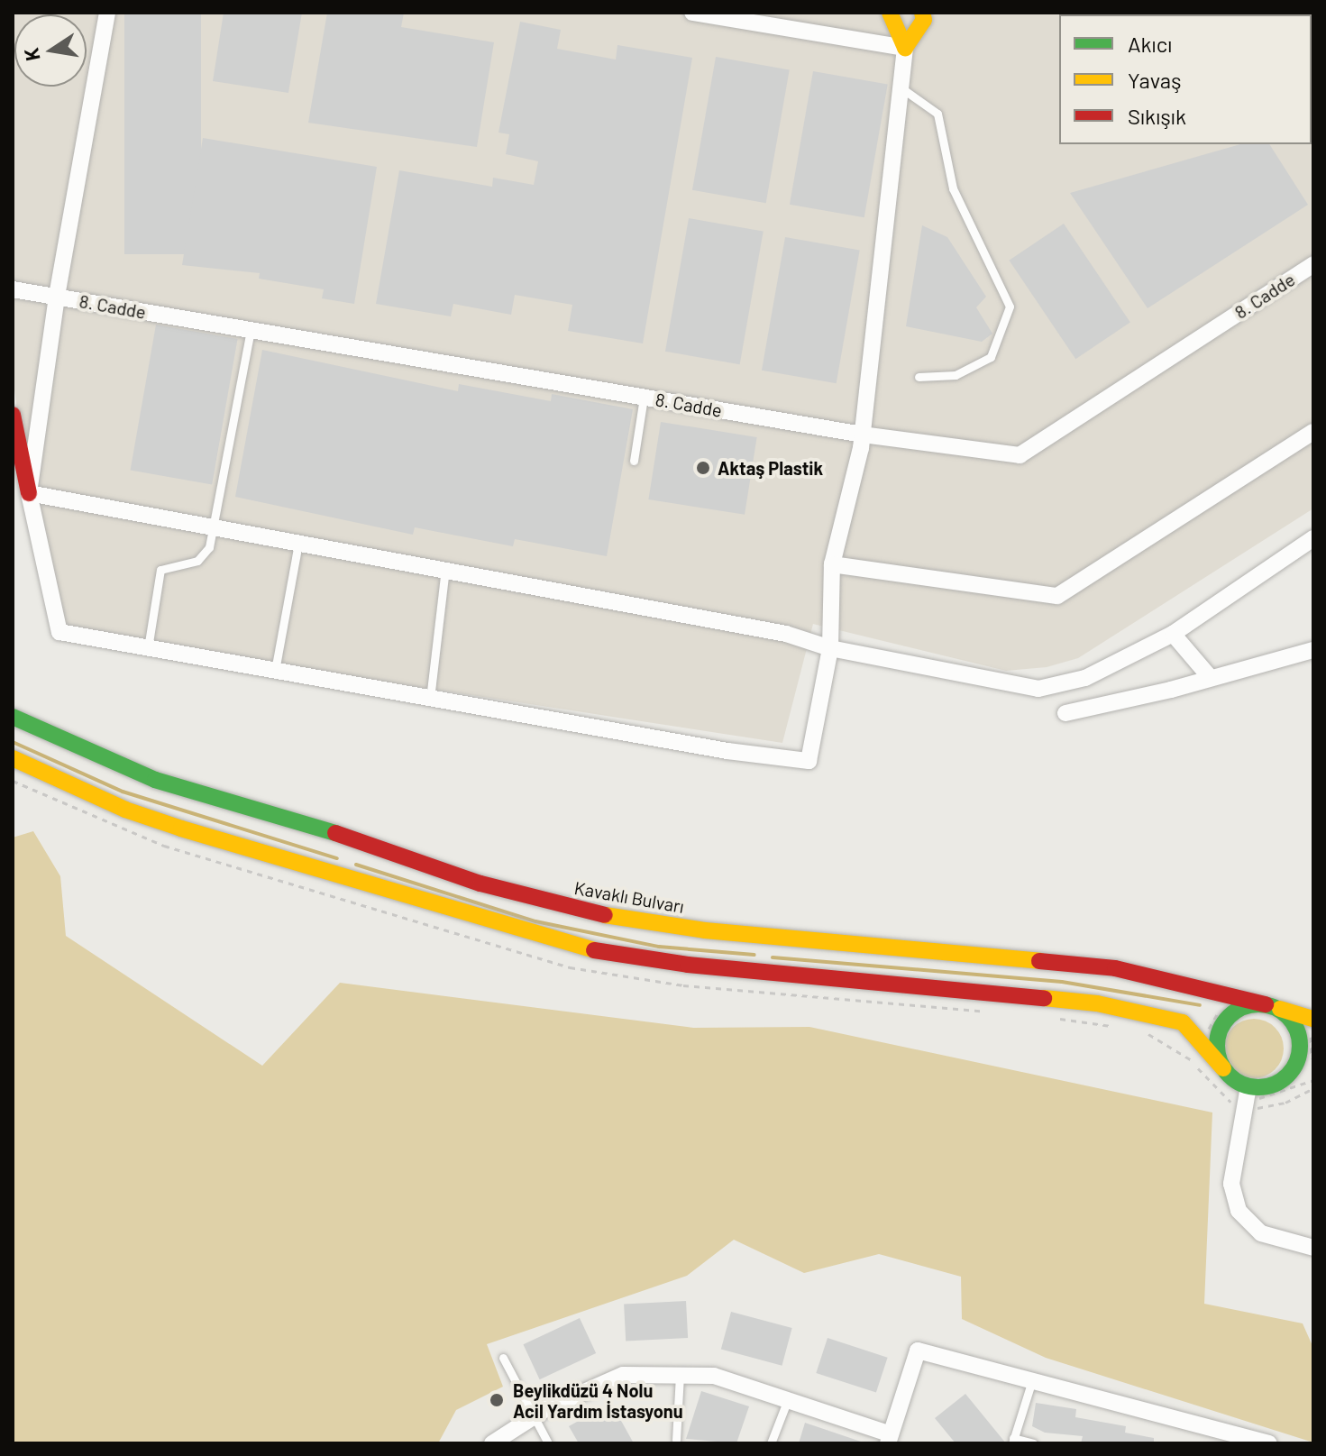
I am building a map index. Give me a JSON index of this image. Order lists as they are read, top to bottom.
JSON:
{
  "streets": {
    "main road": ["Kavaklı Bulvarı"],
    "street": ["8. Cadde"]
  },
  "places": ["Aktaş Plastik", "Beylikdüzü 4 Nolu Acil Yardım İstasyonu"],
  "legend": ["Akıcı", "Yavaş", "Sıkışık"],
  "north": "left"
}
